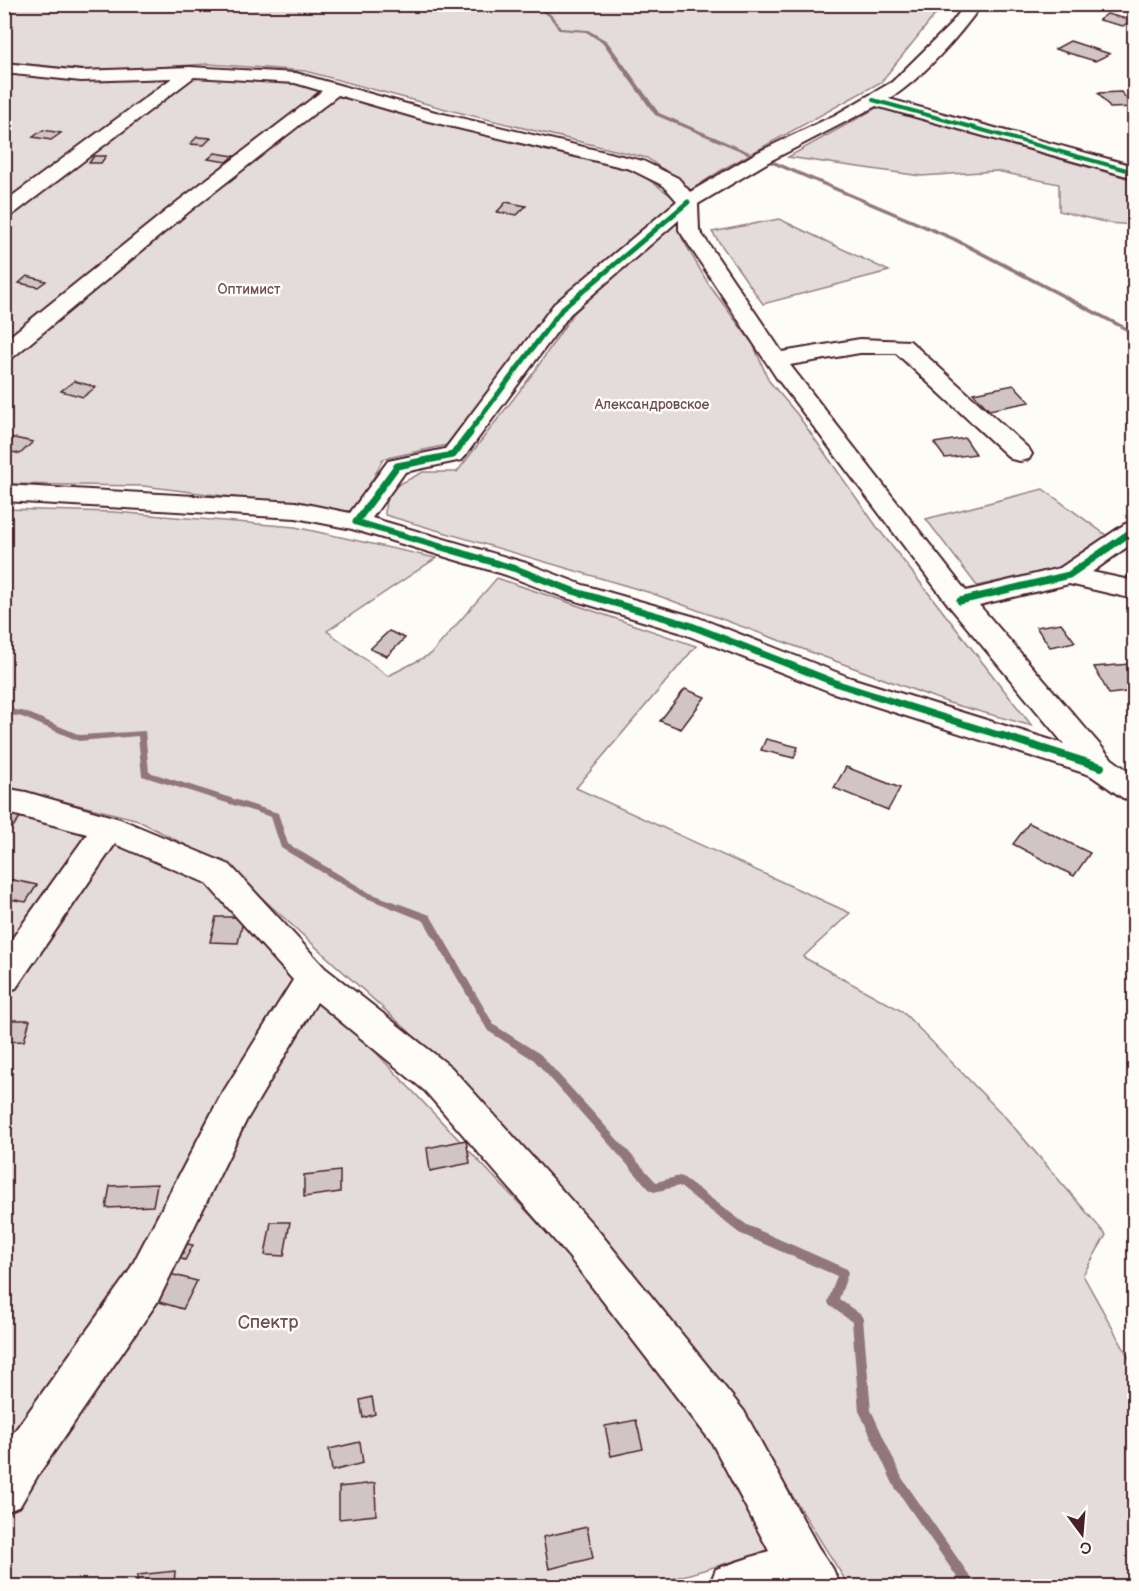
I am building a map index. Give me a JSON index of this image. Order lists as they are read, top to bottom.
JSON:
{
  "parks": ["Оптимист", "Александровское", "Спектр"],
  "north": "bottom"
}
